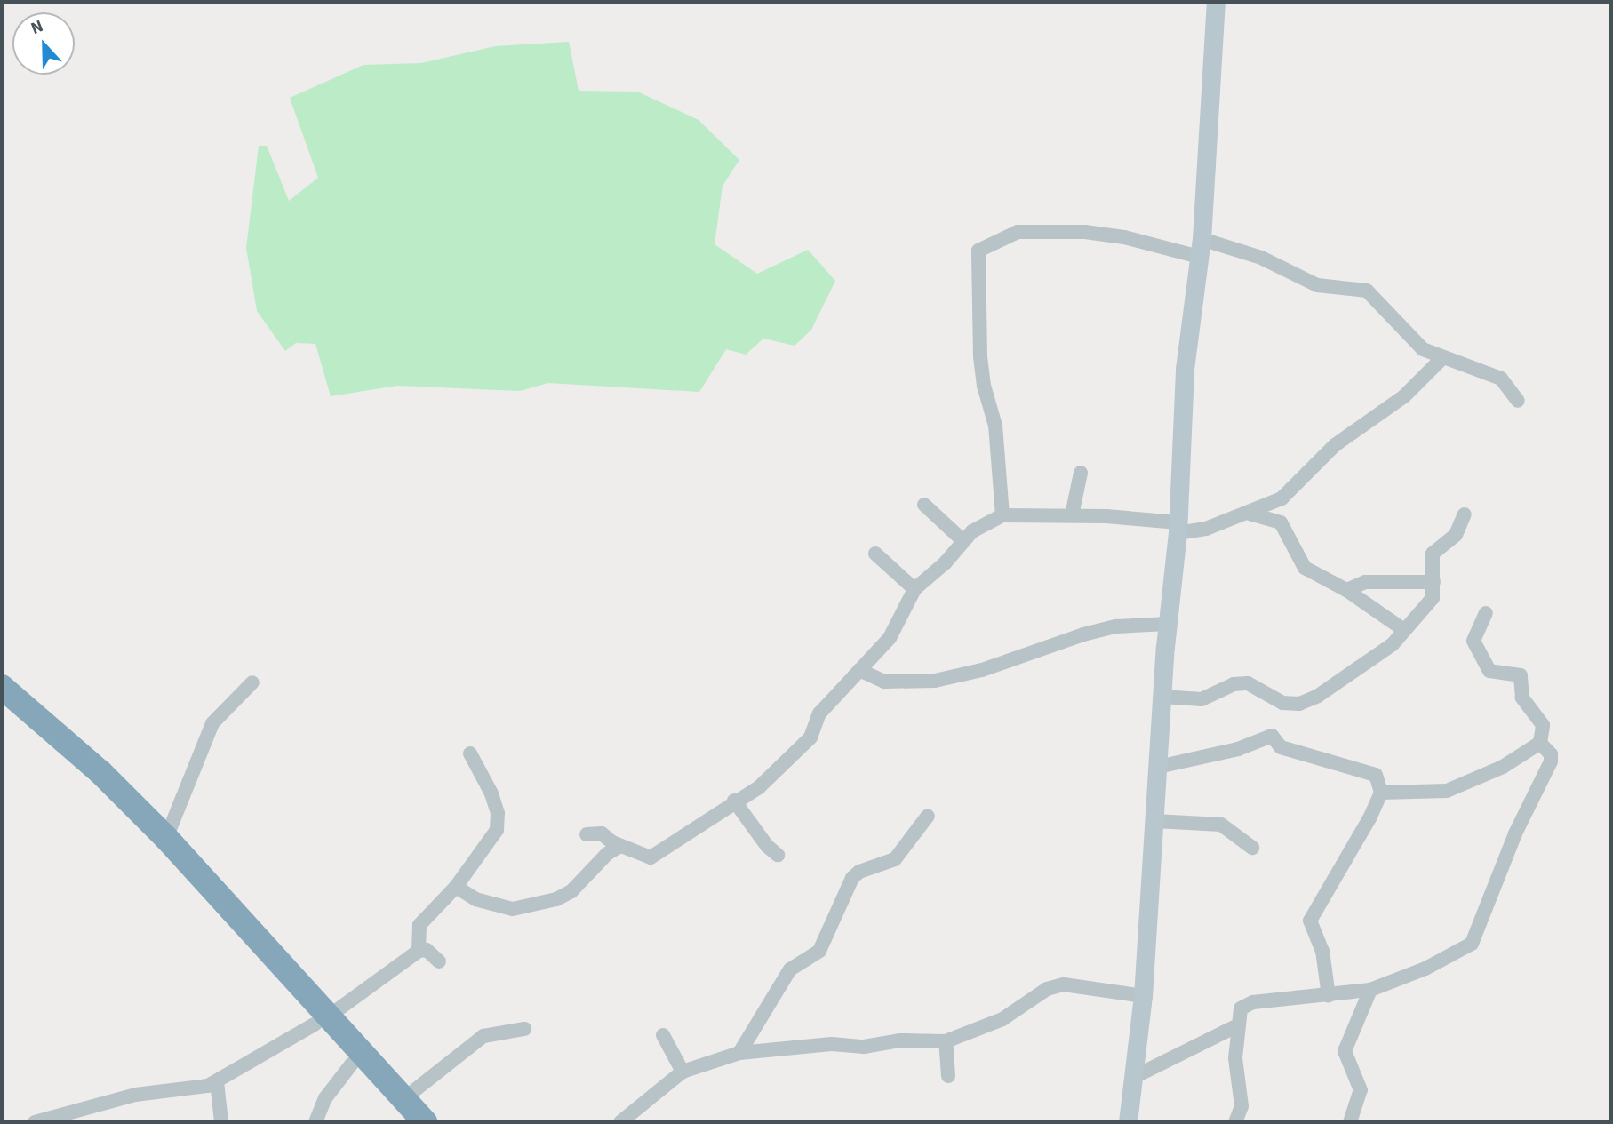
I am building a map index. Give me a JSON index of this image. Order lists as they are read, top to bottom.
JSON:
{
  "north": "top"
}
